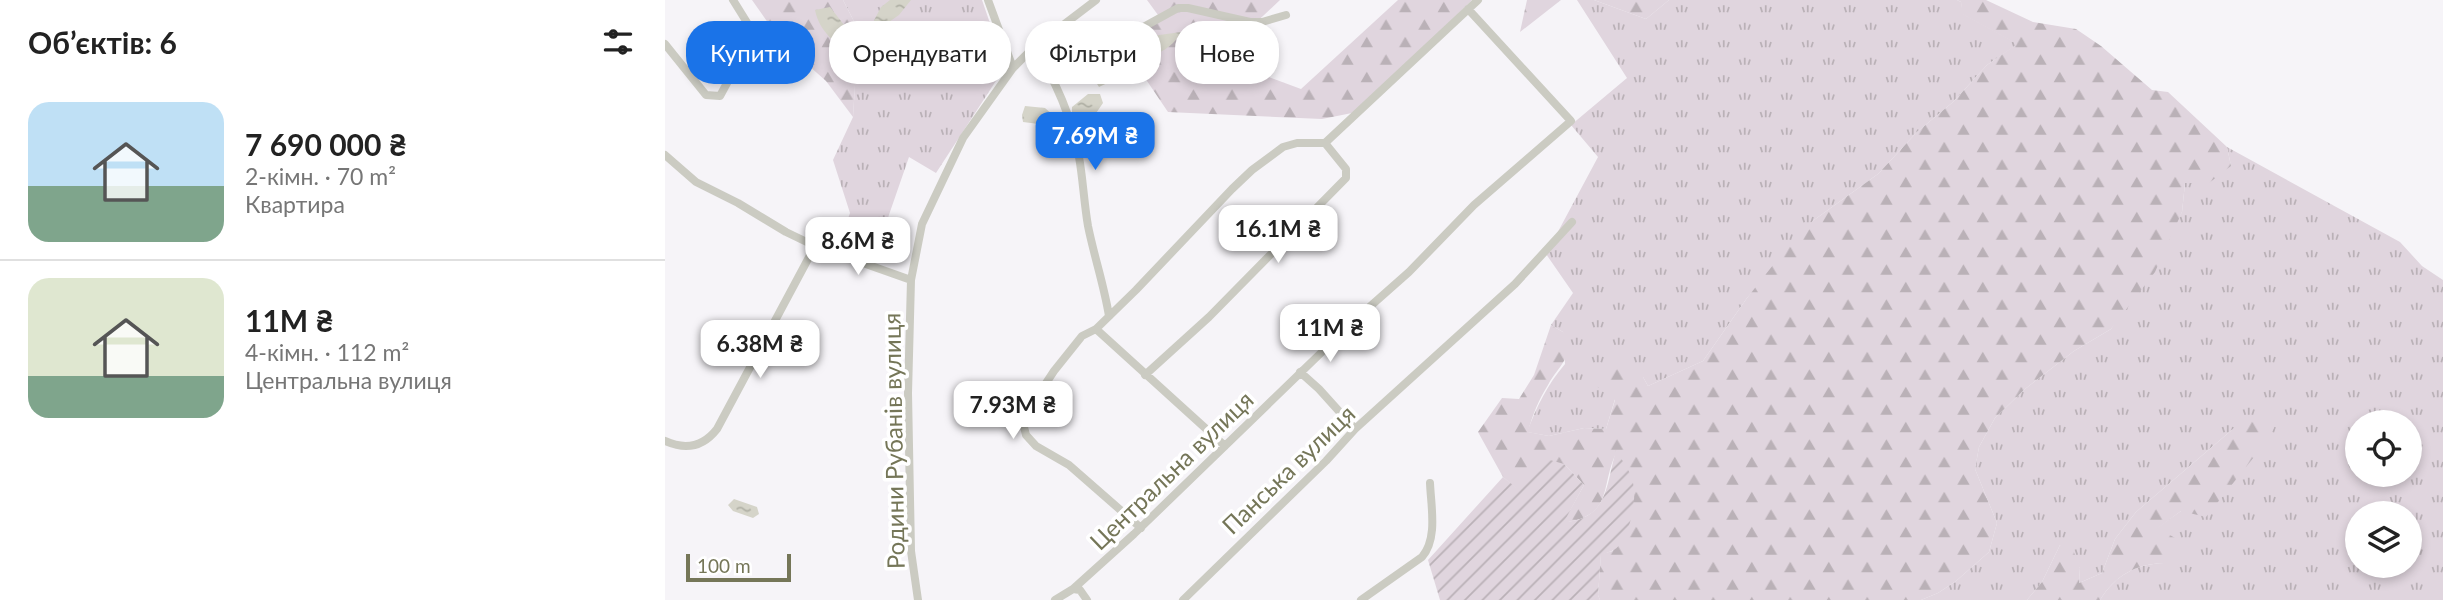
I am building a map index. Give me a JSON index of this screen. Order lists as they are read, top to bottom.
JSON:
{
  "streets": {
    "street": ["Родини Рубанів вулиця", "Панська вулиця", "Центральна вулиця"]
  },
  "scale_bar": "100 m",
  "page": {
    "heading": "Об’єктів: 6",
    "chip": [
      "Купити",
      "Орендувати",
      "Фільтри",
      "Нове"
    ],
    "list": [
      {
        "name": "7 690 000 ₴",
        "note": "2-кімн. · 70 m² · Квартира"
      },
      {
        "name": "11M ₴",
        "note": "4-кімн. · 112 m² · Центральна вулиця"
      }
    ],
    "price": [
      "7.69M ₴",
      "16.1M ₴",
      "8.6M ₴",
      "11M ₴",
      "6.38M ₴",
      "7.93M ₴"
    ],
    "scale": "100 m"
  }
}
